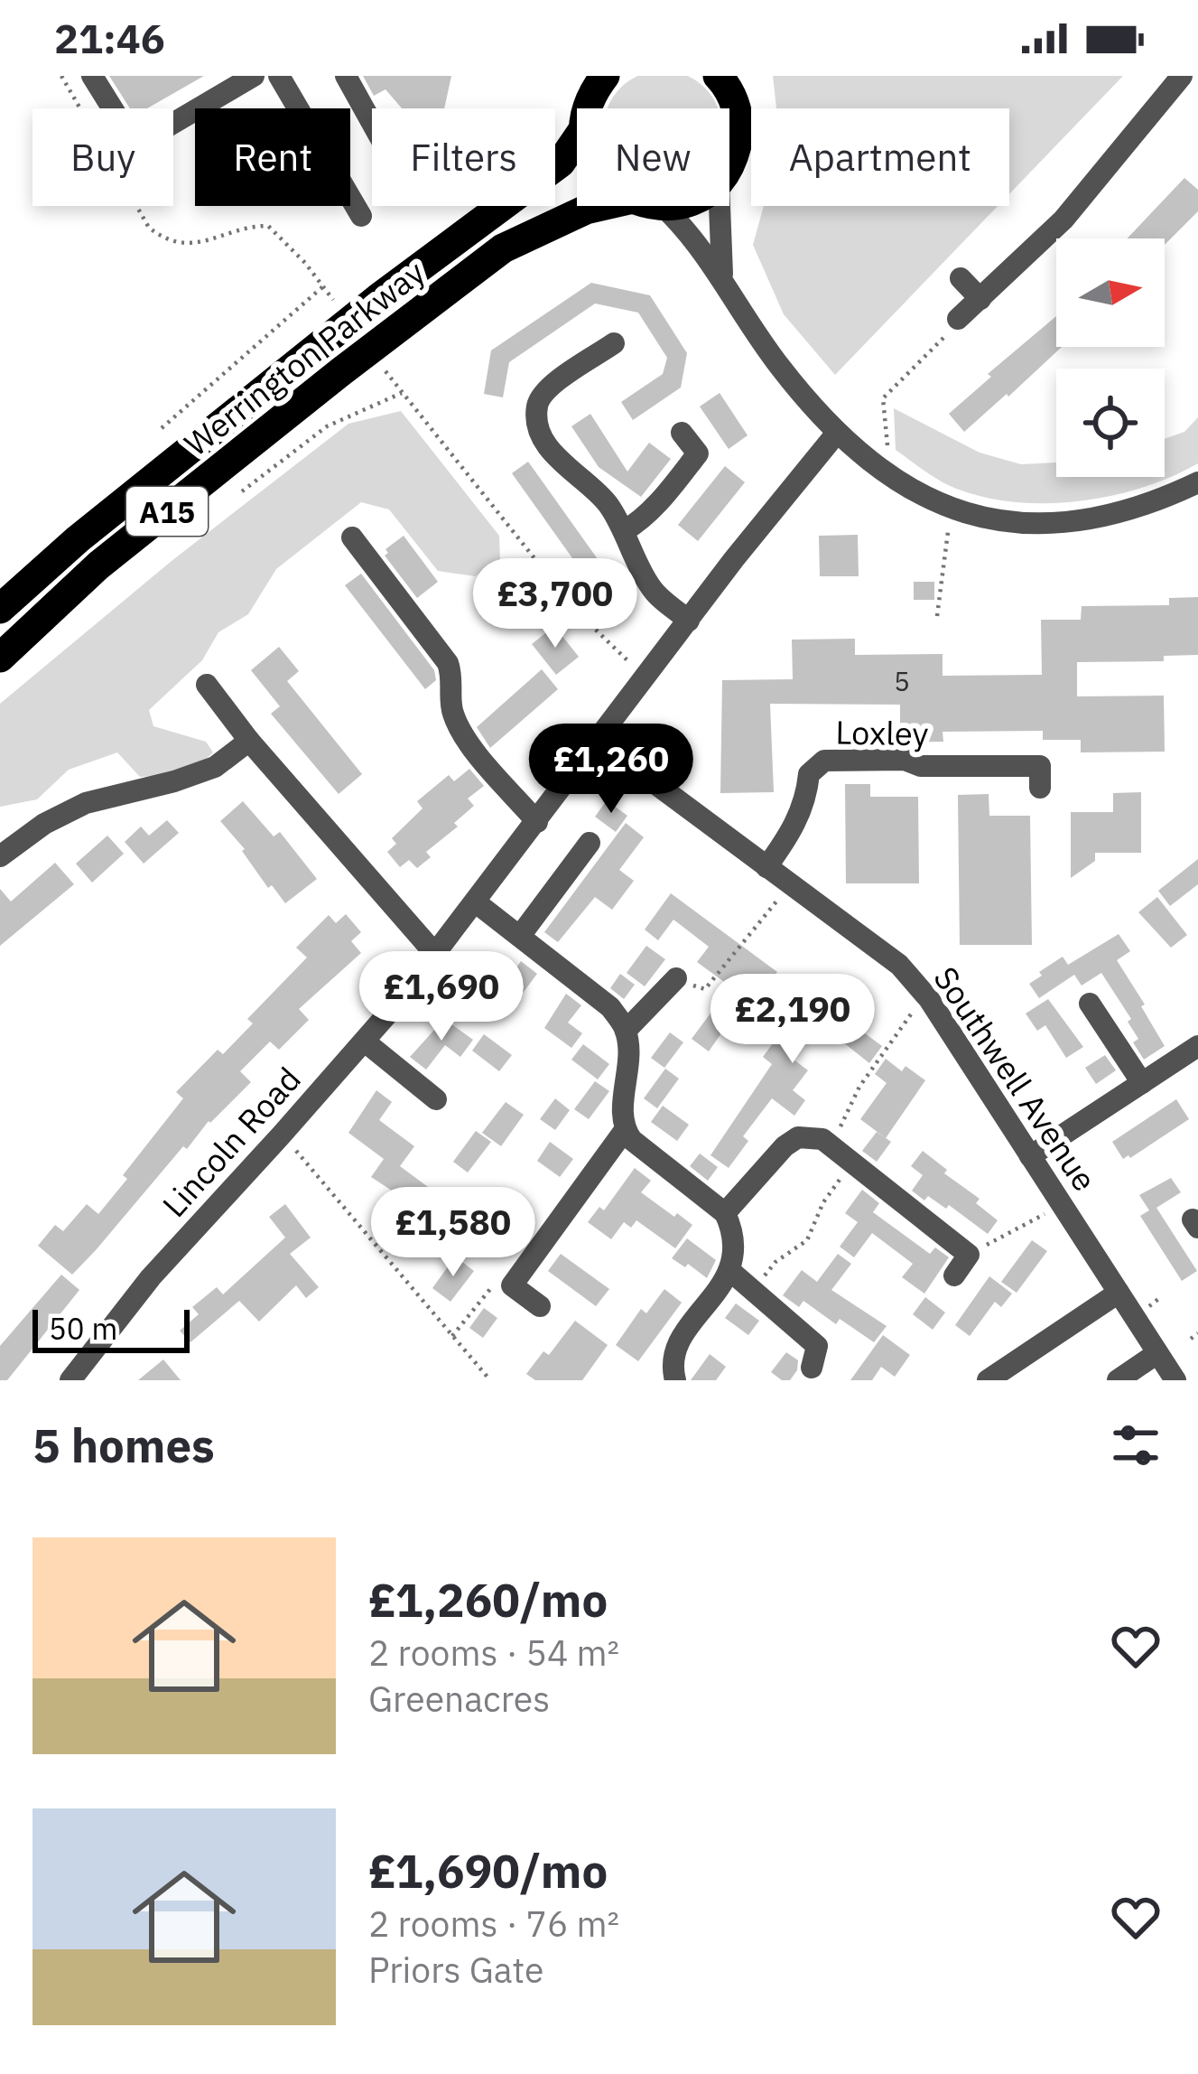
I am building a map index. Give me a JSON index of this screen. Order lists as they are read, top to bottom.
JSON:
{
  "streets": {
    "highway": ["Werrington Parkway", "A15"],
    "street": ["Loxley", "Southwell Avenue", "Lincoln Road"]
  },
  "crossings": [
    ["Loxley", "Southwell Avenue"],
    ["Southwell Avenue", "Lincoln Road"]
  ],
  "house_numbers": ["5"],
  "scale_bar": "50 m",
  "north": "right",
  "page": {
    "status": "21:46",
    "chip": [
      "Buy",
      "Rent",
      "Filters",
      "New",
      "Apartment"
    ],
    "price": [
      "£3,700",
      "£1,260",
      "£1,690",
      "£2,190",
      "£1,580"
    ],
    "scale": "50 m",
    "heading": "5 homes",
    "list": [
      {
        "name": "£1,260/mo",
        "note": "2 rooms · 54 m² · Greenacres"
      },
      {
        "name": "£1,690/mo",
        "note": "2 rooms · 76 m² · Priors Gate"
      }
    ]
  }
}
